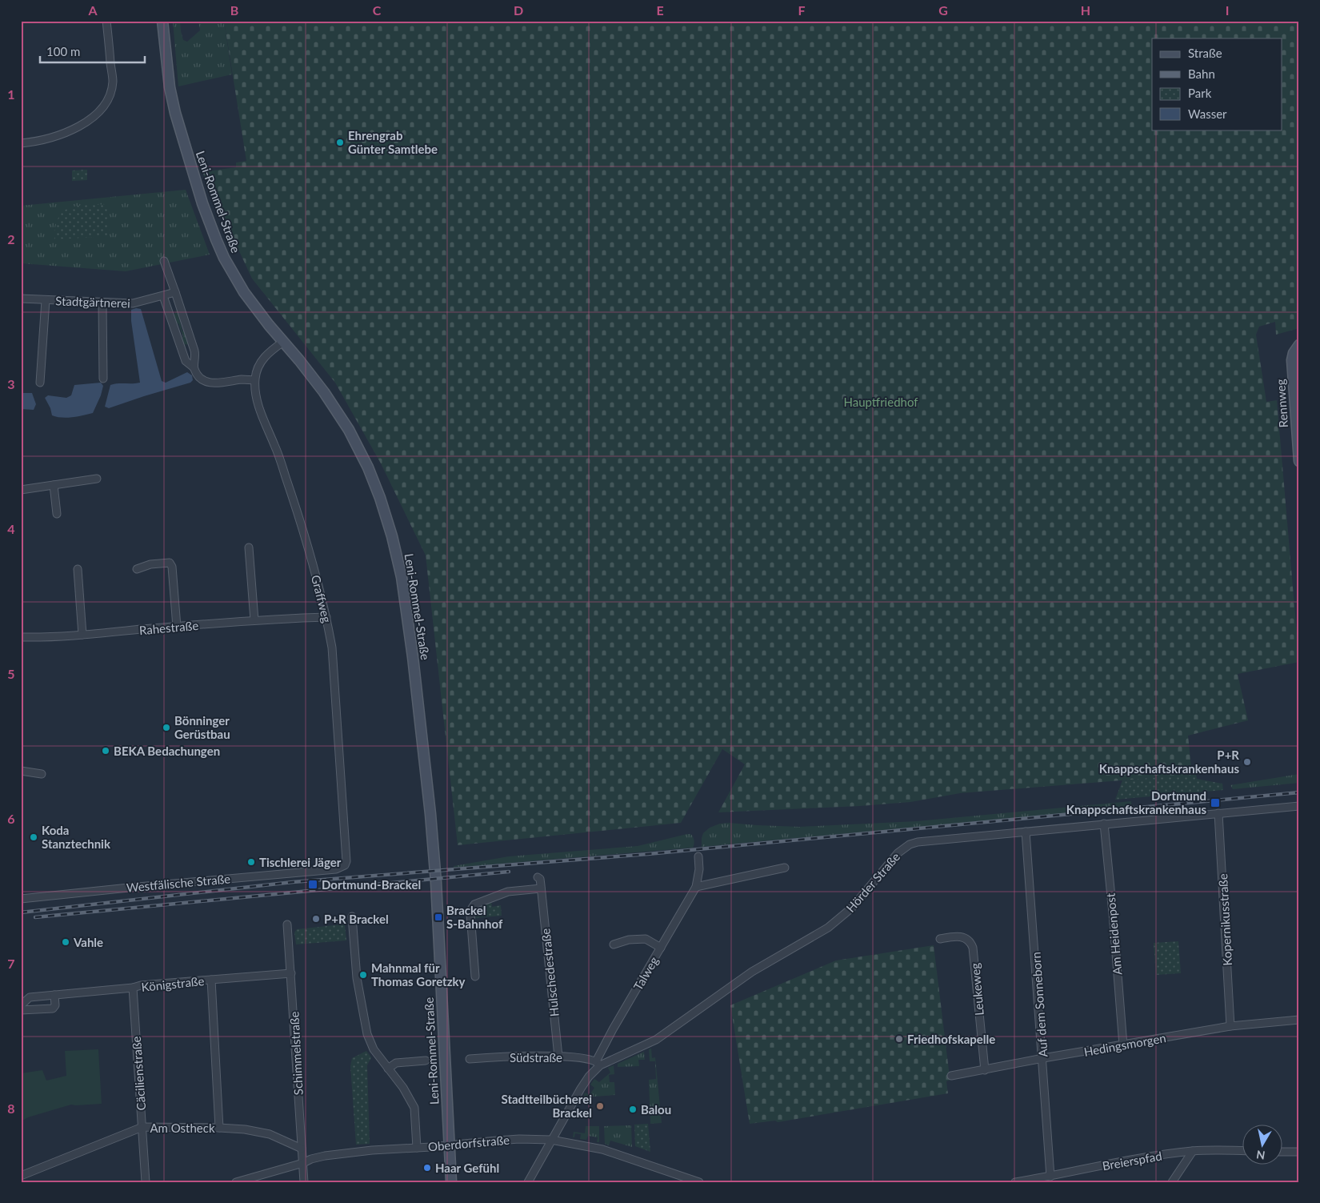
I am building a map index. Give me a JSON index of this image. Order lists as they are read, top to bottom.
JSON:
{
  "streets": {
    "main road": ["Leni-Rommel-Straße", "Rennweg"],
    "street": [
      "Stadtgärtnerei",
      "Graffweg",
      "Rahestraße",
      "Hörder Straße",
      "Westfälische Straße",
      "Kopernikusstraße",
      "Am Heidenpost",
      "Hulschedestraße",
      "Talweg",
      "Königstraße",
      "Leukeweg",
      "Auf dem Sonneborn",
      "Hedingsmorgen",
      "Schimmelstraße",
      "Südstraße",
      "Cäcilienstraße",
      "Am Ostheck",
      "Oberdorfstraße",
      "Breierspfad"
    ]
  },
  "crossings": [
    ["Leni-Rommel-Straße", "Graffweg"],
    ["Leni-Rommel-Straße", "Oberdorfstraße"],
    ["Graffweg", "Rahestraße"],
    ["Graffweg", "Westfälische Straße"],
    ["Hörder Straße", "Kopernikusstraße"],
    ["Hörder Straße", "Am Heidenpost"],
    ["Hörder Straße", "Talweg"],
    ["Hörder Straße", "Auf dem Sonneborn"],
    ["Hörder Straße", "Südstraße"],
    ["Hörder Straße", "Oberdorfstraße"],
    ["Kopernikusstraße", "Hedingsmorgen"],
    ["Am Heidenpost", "Hedingsmorgen"],
    ["Hulschedestraße", "Südstraße"],
    ["Talweg", "Südstraße"],
    ["Königstraße", "Schimmelstraße"],
    ["Königstraße", "Cäcilienstraße"],
    ["Leukeweg", "Hedingsmorgen"],
    ["Auf dem Sonneborn", "Hedingsmorgen"],
    ["Auf dem Sonneborn", "Breierspfad"],
    ["Schimmelstraße", "Am Ostheck"],
    ["Schimmelstraße", "Oberdorfstraße"],
    ["Cäcilienstraße", "Am Ostheck"]
  ],
  "parks": ["Hauptfriedhof"],
  "places": {
    "other": [
      "Ehrengrab Günter Samtlebe",
      "Bönninger Gerüstbau",
      "BEKA Bedachungen",
      "P+R Knappschaftskrankenhaus",
      "Koda Stanztechnik",
      "Tischlerei Jäger",
      "P+R Brackel",
      "Vahle",
      "Mahnmal für Thomas Goretzky",
      "Friedhofskapelle",
      "Stadtteilbücherei Brackel",
      "Balou",
      "Haar Gefühl"
    ],
    "transit": ["Dortmund Knappschaftskrankenhaus", "Dortmund-Brackel", "Brackel S-Bahnhof"]
  },
  "legend": [
    "Straße",
    "Bahn",
    "Park",
    "Wasser"
  ],
  "scale_bar": "100 m",
  "north": "bottom",
  "grid": {
    "columns": [
      "A",
      "B",
      "C",
      "D",
      "E",
      "F",
      "G",
      "H",
      "I"
    ],
    "rows": [
      "1",
      "2",
      "3",
      "4",
      "5",
      "6",
      "7",
      "8"
    ]
  }
}
